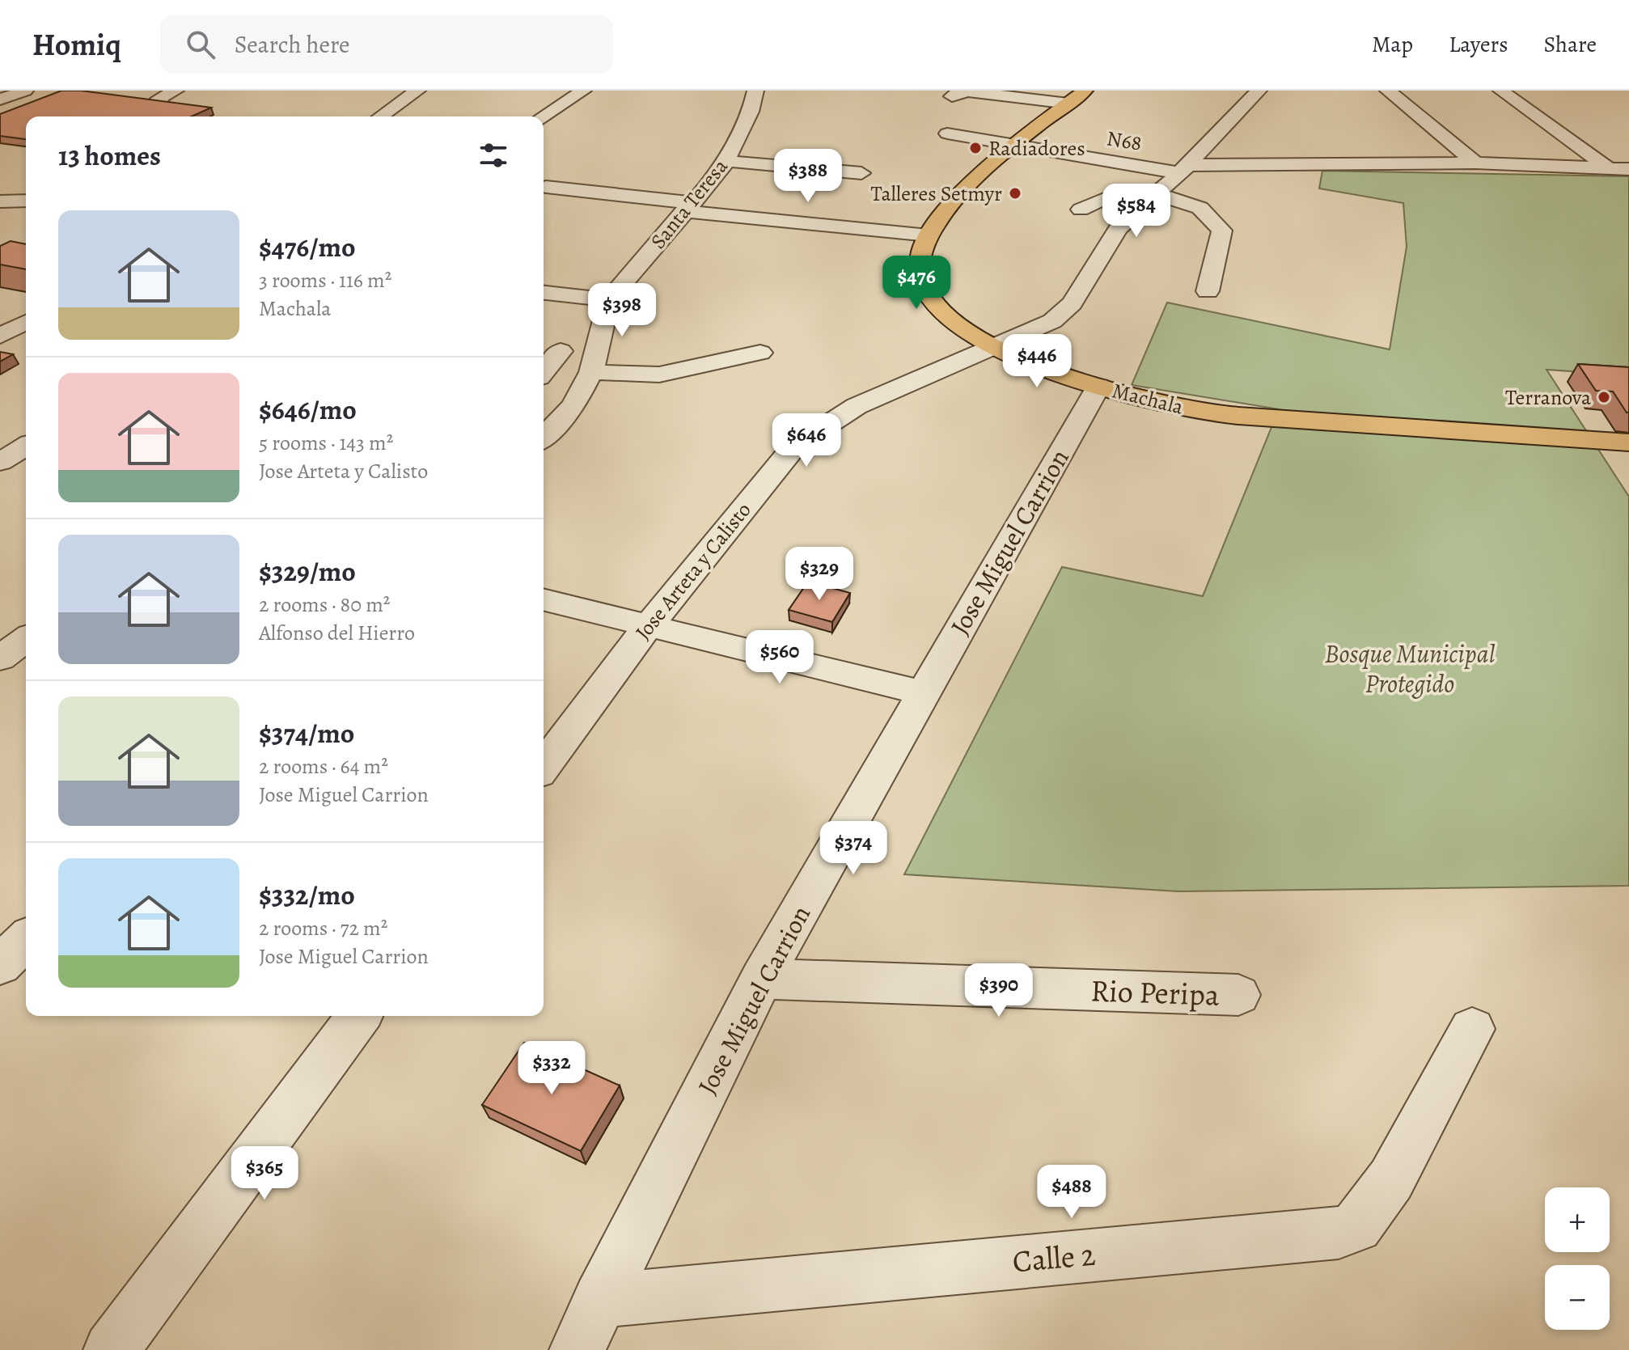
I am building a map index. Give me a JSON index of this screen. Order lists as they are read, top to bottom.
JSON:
{
  "streets": {
    "main road": ["Machala"],
    "street": [
      "N68",
      "Santa Teresa",
      "Jose Miguel Carrion",
      "Jose Arteta y Calisto",
      "Rio Peripa",
      "Calle 2"
    ]
  },
  "crossings": [
    ["N68", "Machala"],
    ["N68", "Jose Arteta y Calisto"],
    ["Machala", "Jose Miguel Carrion"],
    ["Machala", "Jose Arteta y Calisto"],
    ["Jose Miguel Carrion", "Rio Peripa"],
    ["Jose Miguel Carrion", "Calle 2"]
  ],
  "parks": ["Bosque Municipal Protegido"],
  "places": ["Radiadores", "Talleres Setmyr", "Terranova"],
  "page": {
    "header": "Homiq",
    "search": "Search here",
    "nav": ["Map", "Layers", "Share"],
    "heading": "13 homes",
    "price": [
      "$388",
      "$584",
      "$476",
      "$398",
      "$446",
      "$646",
      "$329",
      "$560",
      "$374",
      "$390",
      "$332",
      "$365",
      "$488"
    ],
    "list": [
      {
        "name": "$476/mo",
        "note": "3 rooms · 116 m² · Machala"
      },
      {
        "name": "$646/mo",
        "note": "5 rooms · 143 m² · Jose Arteta y Calisto"
      },
      {
        "name": "$329/mo",
        "note": "2 rooms · 80 m² · Alfonso del Hierro"
      },
      {
        "name": "$374/mo",
        "note": "2 rooms · 64 m² · Jose Miguel Carrion"
      },
      {
        "name": "$332/mo",
        "note": "2 rooms · 72 m² · Jose Miguel Carrion"
      }
    ],
    "map_buttons": ["+", "−"]
  }
}
